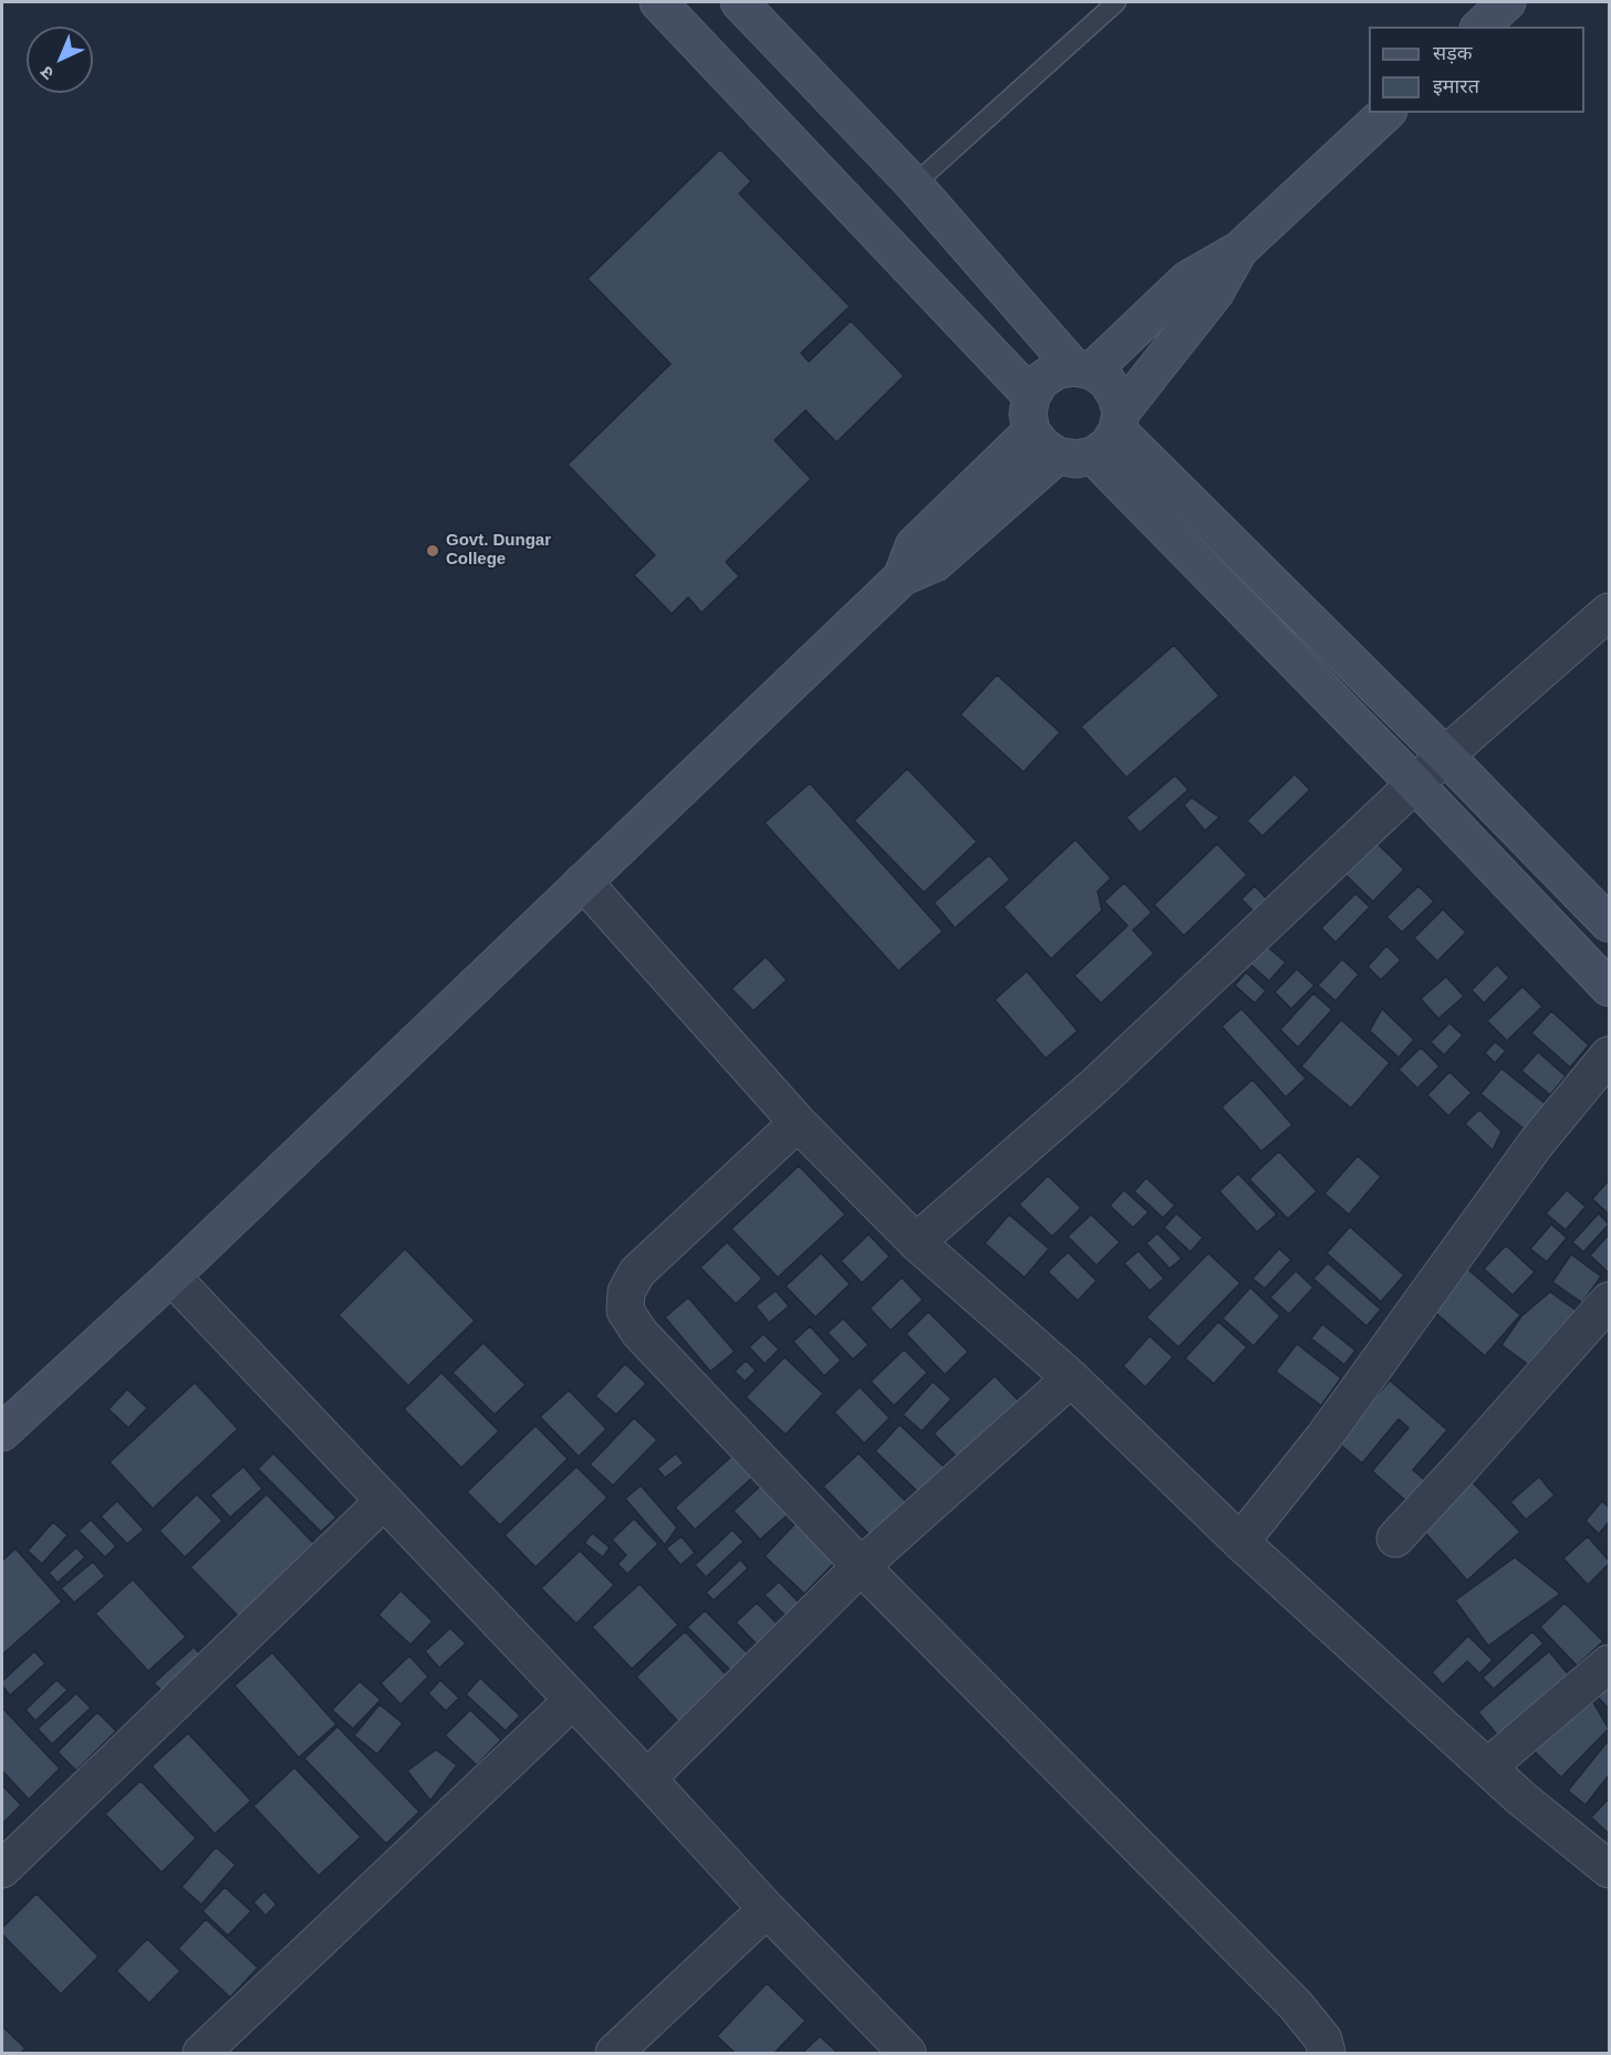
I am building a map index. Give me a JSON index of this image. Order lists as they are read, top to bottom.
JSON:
{
  "places": ["Govt. Dungar College"],
  "legend": ["सड़क", "इमारत"],
  "north": "bottom left"
}
